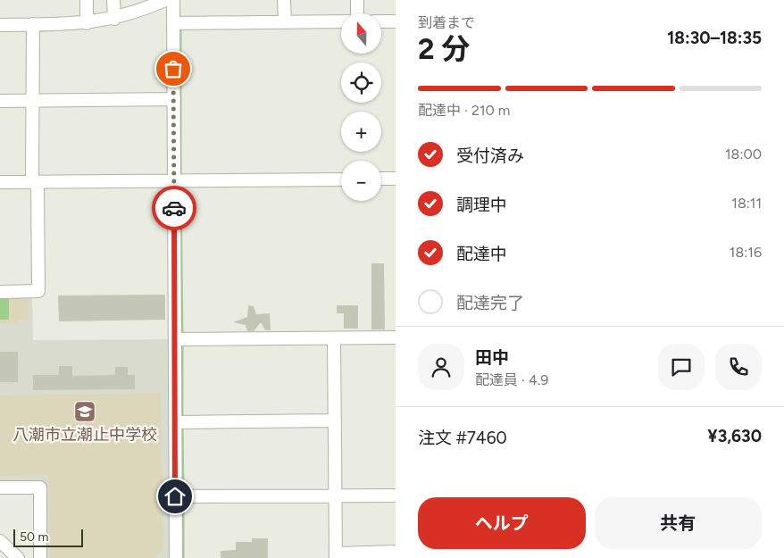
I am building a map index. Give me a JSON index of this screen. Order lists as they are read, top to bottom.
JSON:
{
  "places": {
    "school or university": ["八潮市立潮止中学校"]
  },
  "scale_bar": "50 m",
  "north": "top",
  "page": {
    "heading": ["2 分", "到着まで", "18:30–18:35"],
    "panel": [
      "田中",
      "配達員 · 4.9",
      "注文 #7460",
      "¥3,630"
    ],
    "map_buttons": ["+", "−"],
    "bar": "配達中 · 210 m",
    "list": [
      ["受付済み", "18:00"],
      ["調理中", "18:11"],
      ["配達中", "18:16"],
      "配達完了"
    ],
    "buttons": ["ヘルプ", "共有"],
    "scale": "50 m"
  }
}
